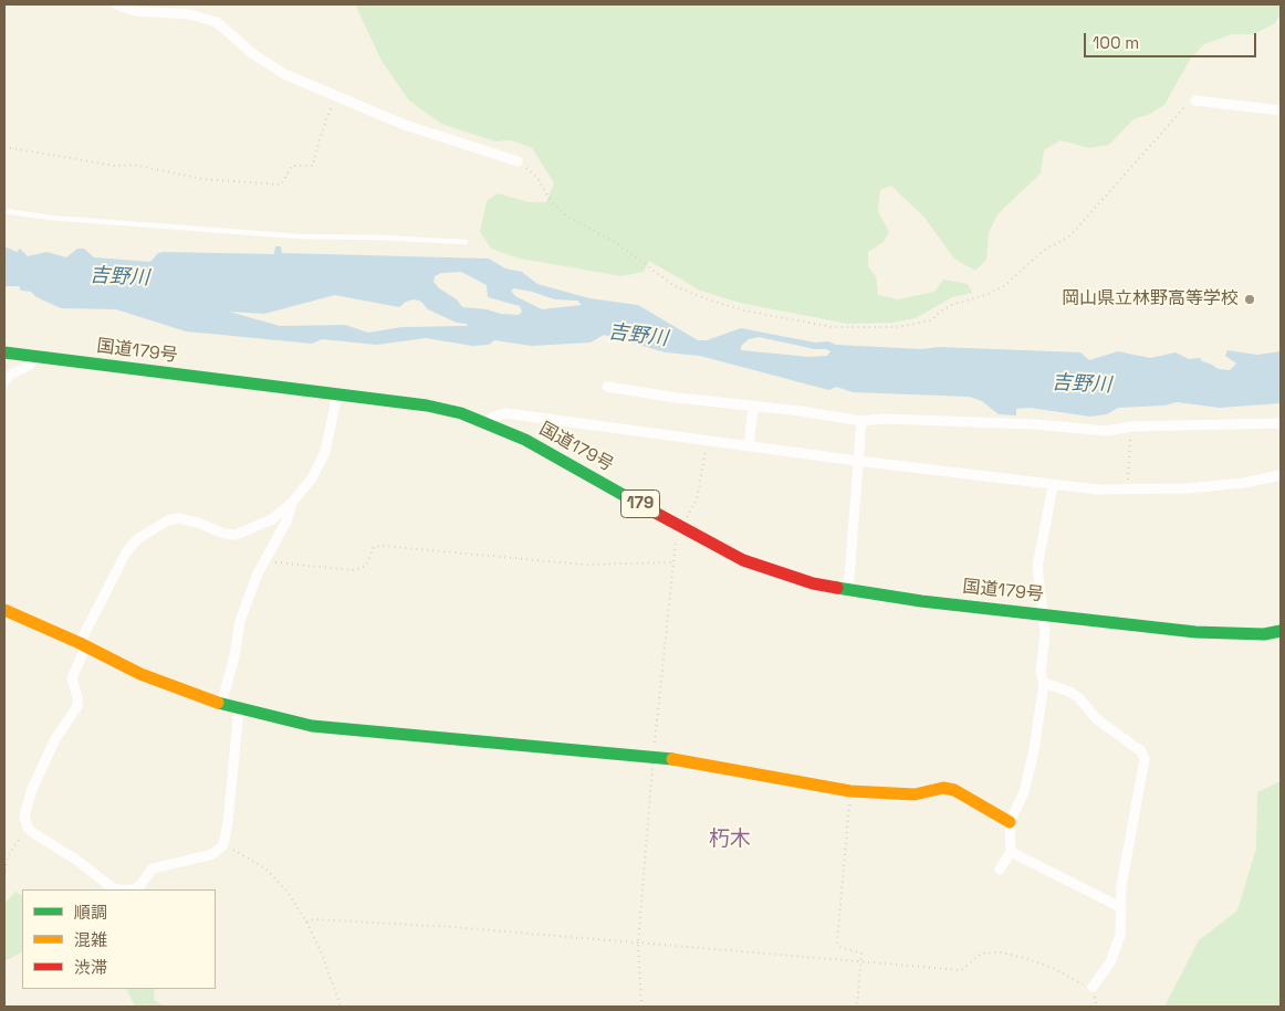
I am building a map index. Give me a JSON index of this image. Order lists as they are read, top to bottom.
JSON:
{
  "streets": {
    "main road": ["国道179号", "179"]
  },
  "districts": ["朽木"],
  "water": ["吉野川"],
  "places": ["岡山県立林野高等学校"],
  "legend": ["順調", "混雑", "渋滞"],
  "scale_bar": "100 m"
}
